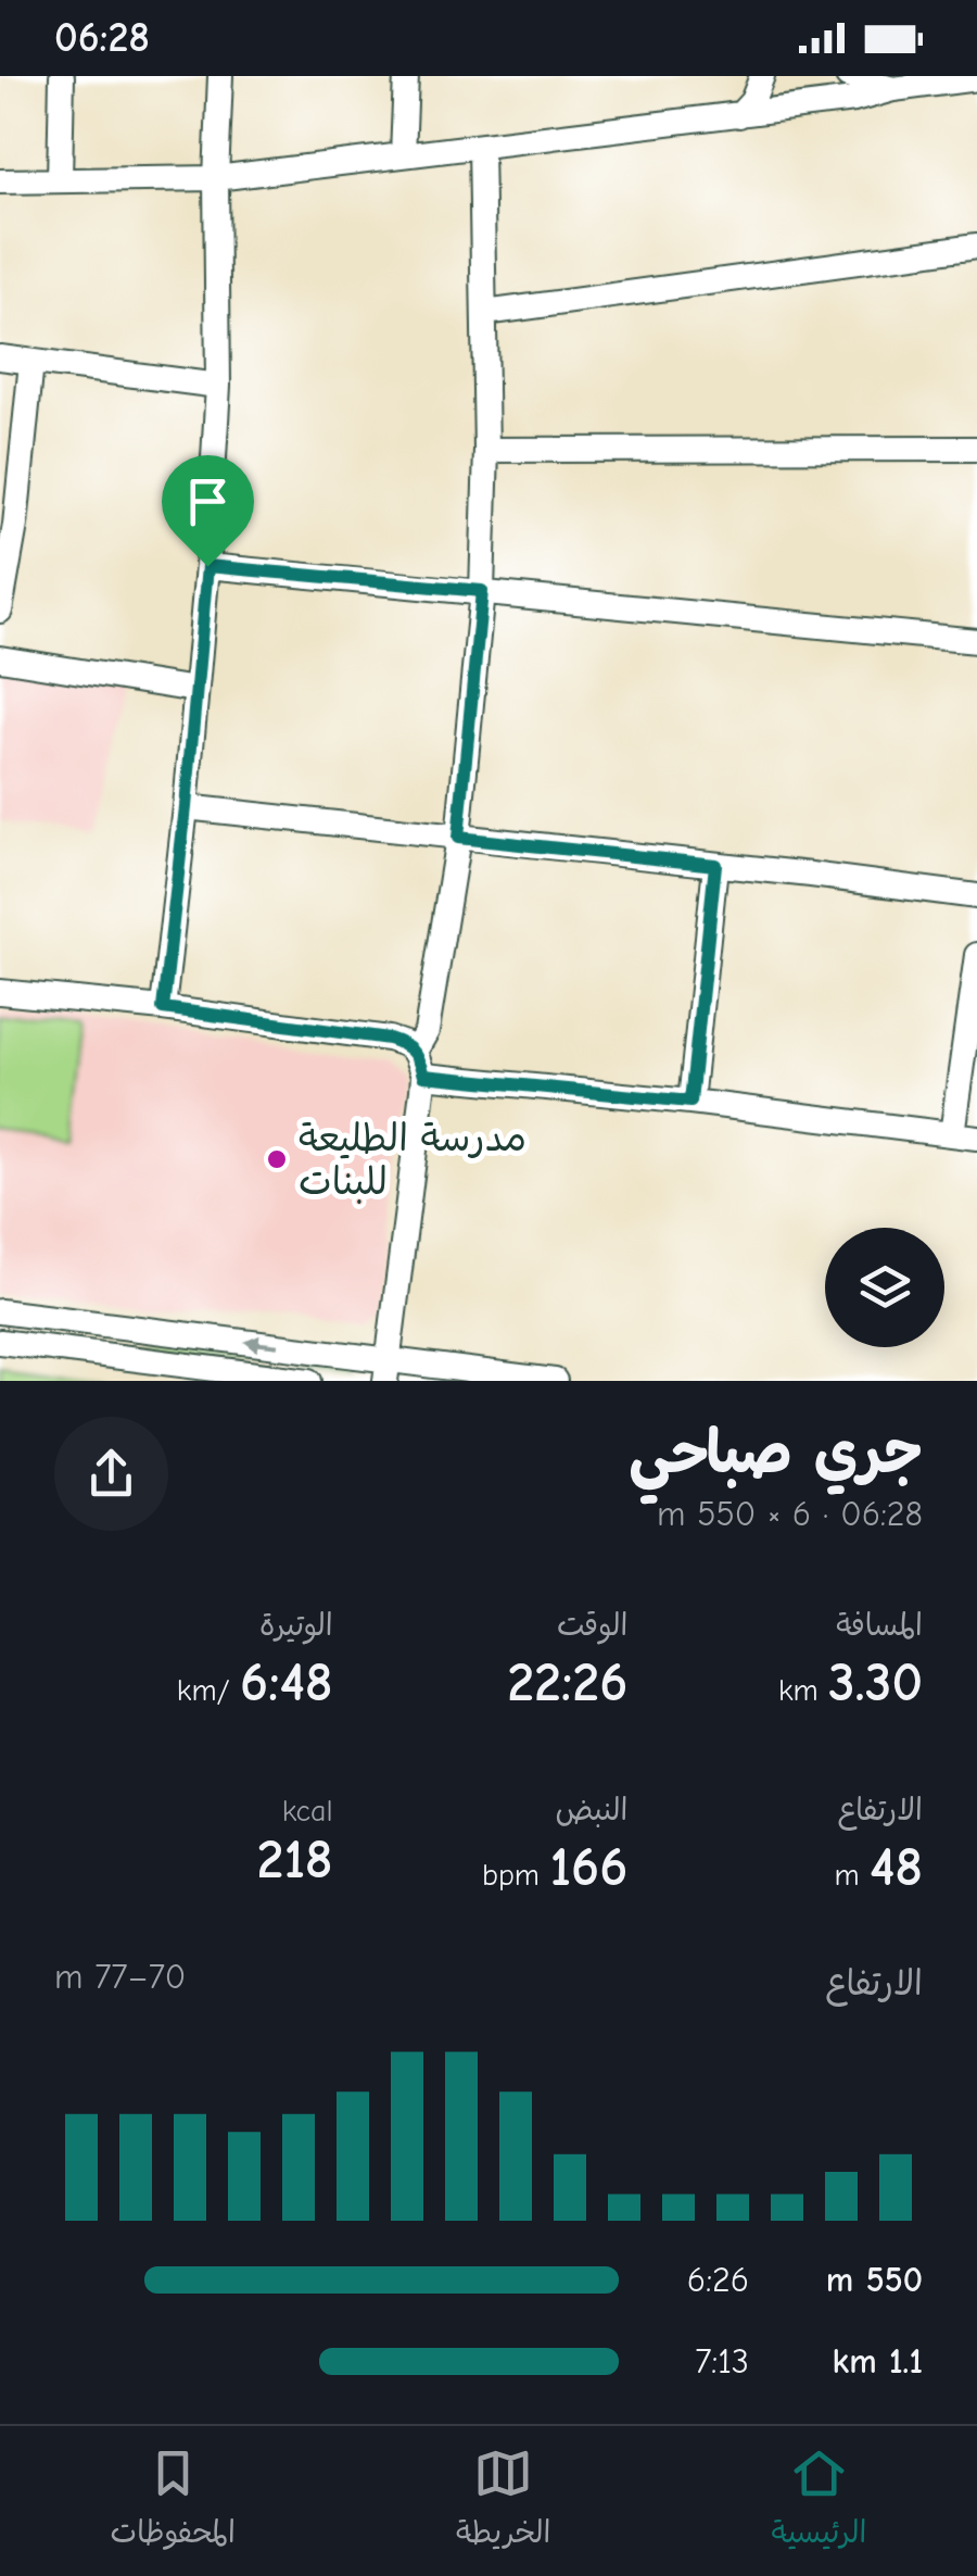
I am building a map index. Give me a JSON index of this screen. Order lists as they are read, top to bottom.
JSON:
{
  "places": ["مدرسة الطليعة للبنات"],
  "page": {
    "status": "06:28",
    "heading": ["جري صباحي", "06:28 · 6 × 550 m"],
    "stats": [
      ["المسافة", "3.30 km"],
      ["الوقت", "22:26"],
      ["الوتيرة", "6:48 /km"],
      ["الارتفاع", "48 m"],
      ["النبض", "166 bpm"],
      ["kcal", "218"]
    ],
    "chart": ["الارتفاع", "70–77 m"],
    "list": [
      {
        "name": "550 m",
        "note": "6:26"
      },
      {
        "name": "1.1 km",
        "note": "7:13"
      }
    ],
    "tabs": ["الرئيسية", "الخريطة", "المحفوظات"]
  }
}
